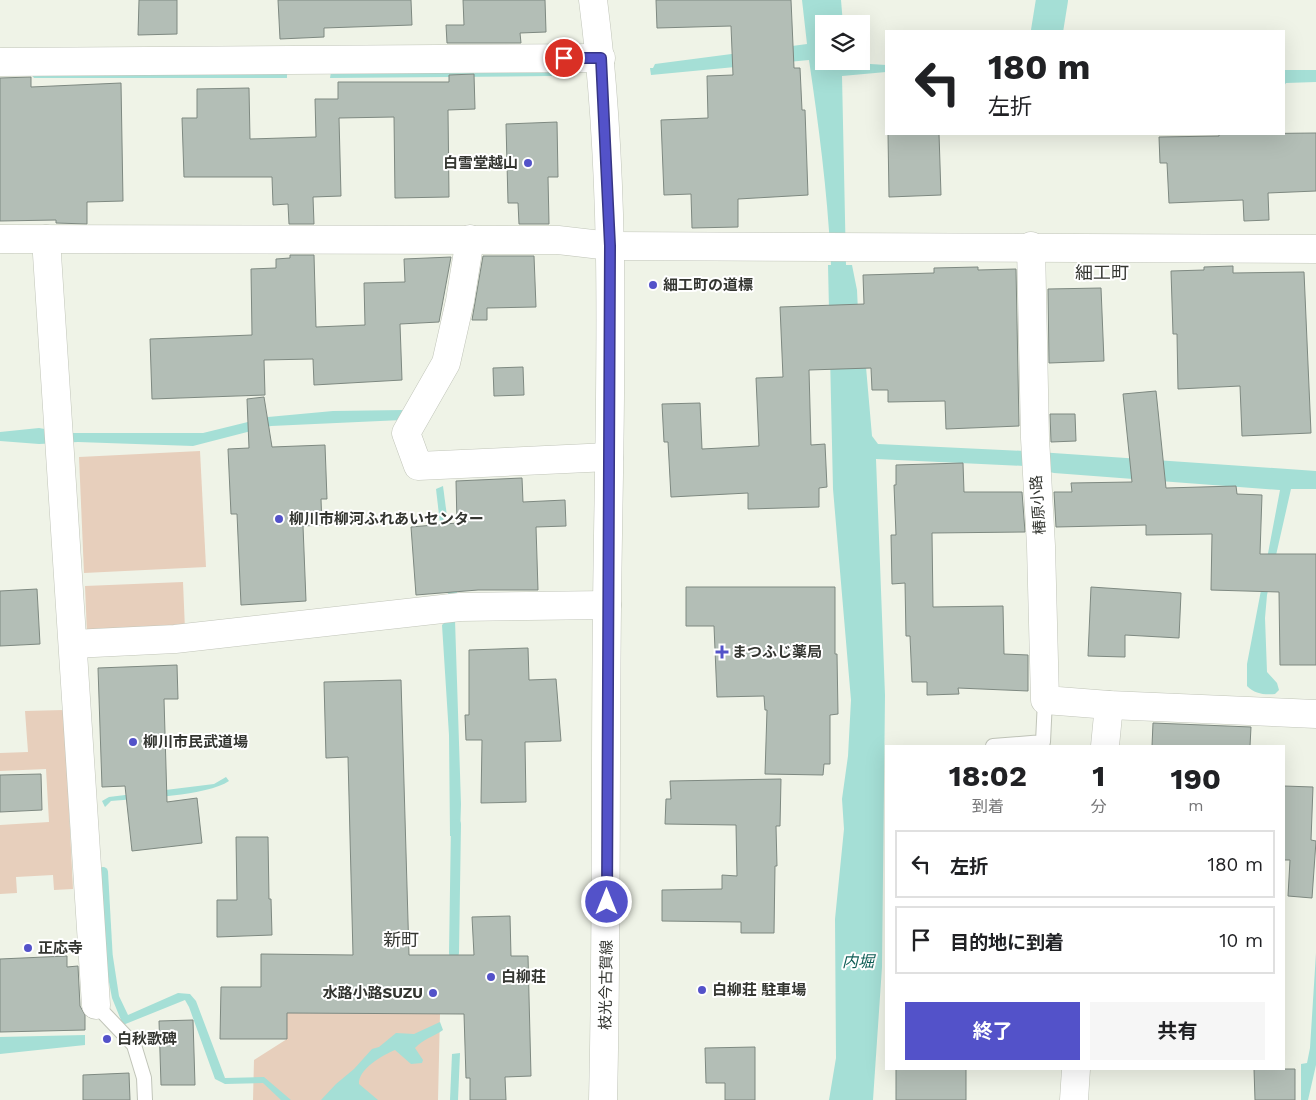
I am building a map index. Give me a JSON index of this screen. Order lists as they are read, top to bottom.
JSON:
{
  "streets": {
    "street": ["椿原小路", "枝光今古賀線"]
  },
  "districts": ["細工町", "新町"],
  "water": ["内堀"],
  "places": {
    "other": [
      "白雪堂越山",
      "細工町の道標",
      "柳川市柳河ふれあいセンター",
      "柳川市民武道場",
      "正応寺",
      "白柳荘",
      "白柳荘 駐車場",
      "水路小路SUZU",
      "白秋歌碑"
    ],
    "health": ["まつふじ薬局"]
  },
  "page": {
    "turn": ["180 m", "左折"],
    "eta": [
      "18:02",
      "到着",
      "1",
      "分",
      "190",
      "m"
    ],
    "list": [
      {
        "name": "左折",
        "value": "180 m"
      },
      {
        "name": "目的地に到着",
        "value": "10 m"
      }
    ],
    "buttons": ["終了", "共有"]
  }
}
